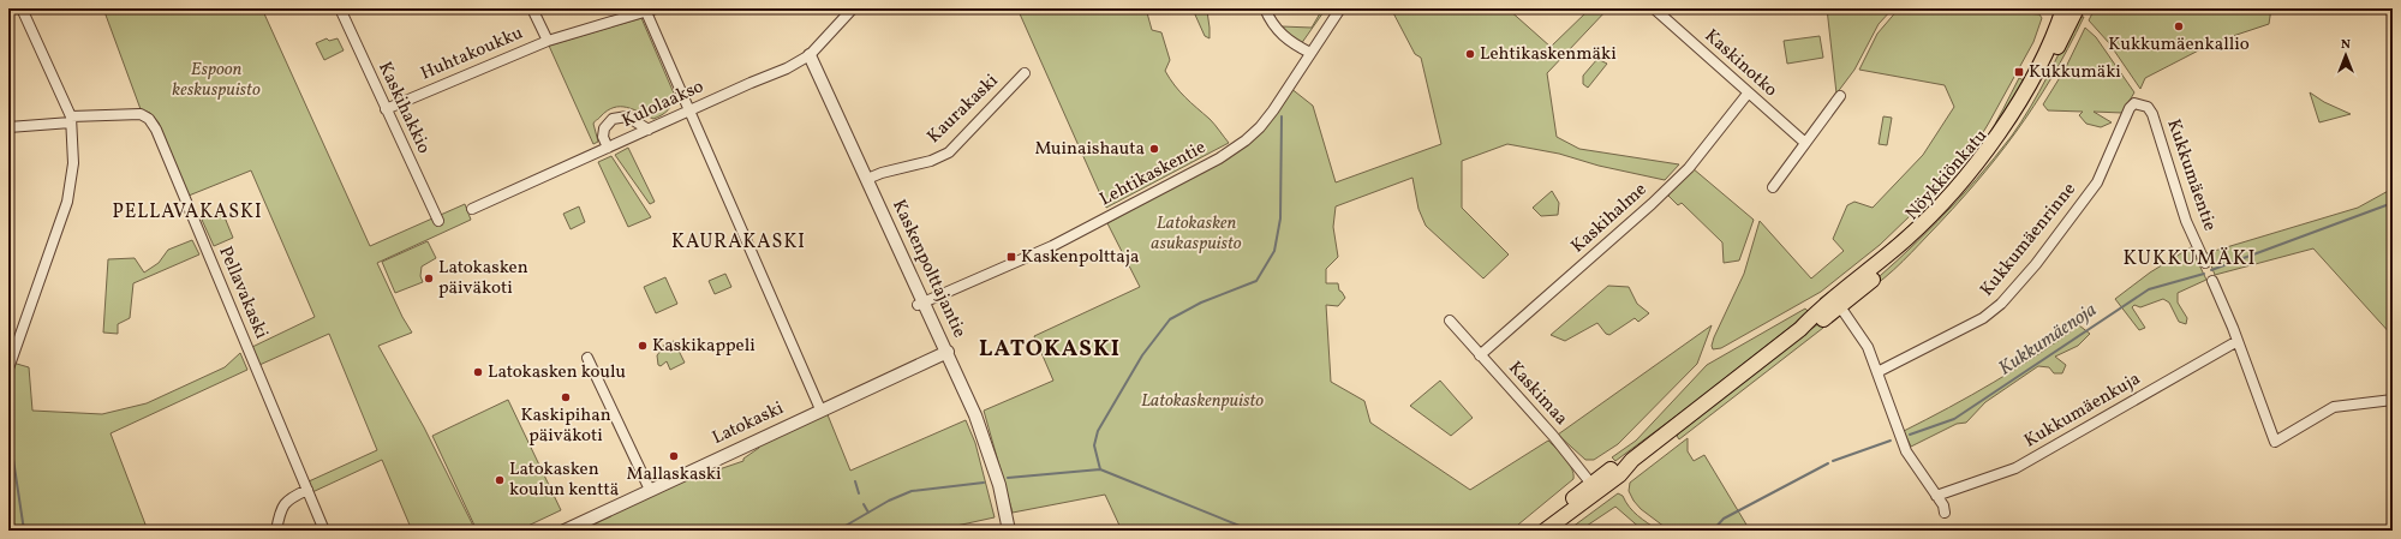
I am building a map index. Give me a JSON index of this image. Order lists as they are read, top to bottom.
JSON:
{
  "streets": {
    "main road": ["Nöykkiönkatu"],
    "street": [
      "Huhtakoukku",
      "Kaskinotko",
      "Kulolaakso",
      "Kaskihakkio",
      "Kaurakaski",
      "Lehtikaskentie",
      "Kukkumäentie",
      "Kaskihalme",
      "Kukkumäenrinne",
      "Kaskenpolttajantie",
      "Pellavakaski",
      "Kaskimaa",
      "Kukkumäenkuja",
      "Latokaski"
    ]
  },
  "crossings": [
    ["Huhtakoukku", "Kaskihakkio"],
    ["Kaskinotko", "Kaskihalme"],
    ["Kulolaakso", "Kaskenpolttajantie"],
    ["Kaurakaski", "Kaskenpolttajantie"],
    ["Lehtikaskentie", "Kaskenpolttajantie"],
    ["Nöykkiönkatu", "Kaskimaa"],
    ["Kukkumäentie", "Kukkumäenrinne"],
    ["Kaskihalme", "Kaskimaa"],
    ["Kaskenpolttajantie", "Latokaski"]
  ],
  "districts": [
    "PELLAVAKASKI",
    "KAURAKASKI",
    "KUKKUMÄKI",
    "LATOKASKI"
  ],
  "water": ["Kukkumäenoja"],
  "parks": ["Espoon keskuspuisto", "Latokasken asukaspuisto", "Latokaskenpuisto"],
  "places": {
    "other": [
      "Kukkumäenkallio",
      "Lehtikaskenmäki",
      "Muinaishauta",
      "Latokasken päiväkoti",
      "Kaskikappeli",
      "Latokasken koulu",
      "Kaskipihan päiväkoti",
      "Mallaskaski",
      "Latokasken koulun kenttä"
    ],
    "transit": ["Kukkumäki", "Kaskenpolttaja"]
  },
  "north": "top"
}
